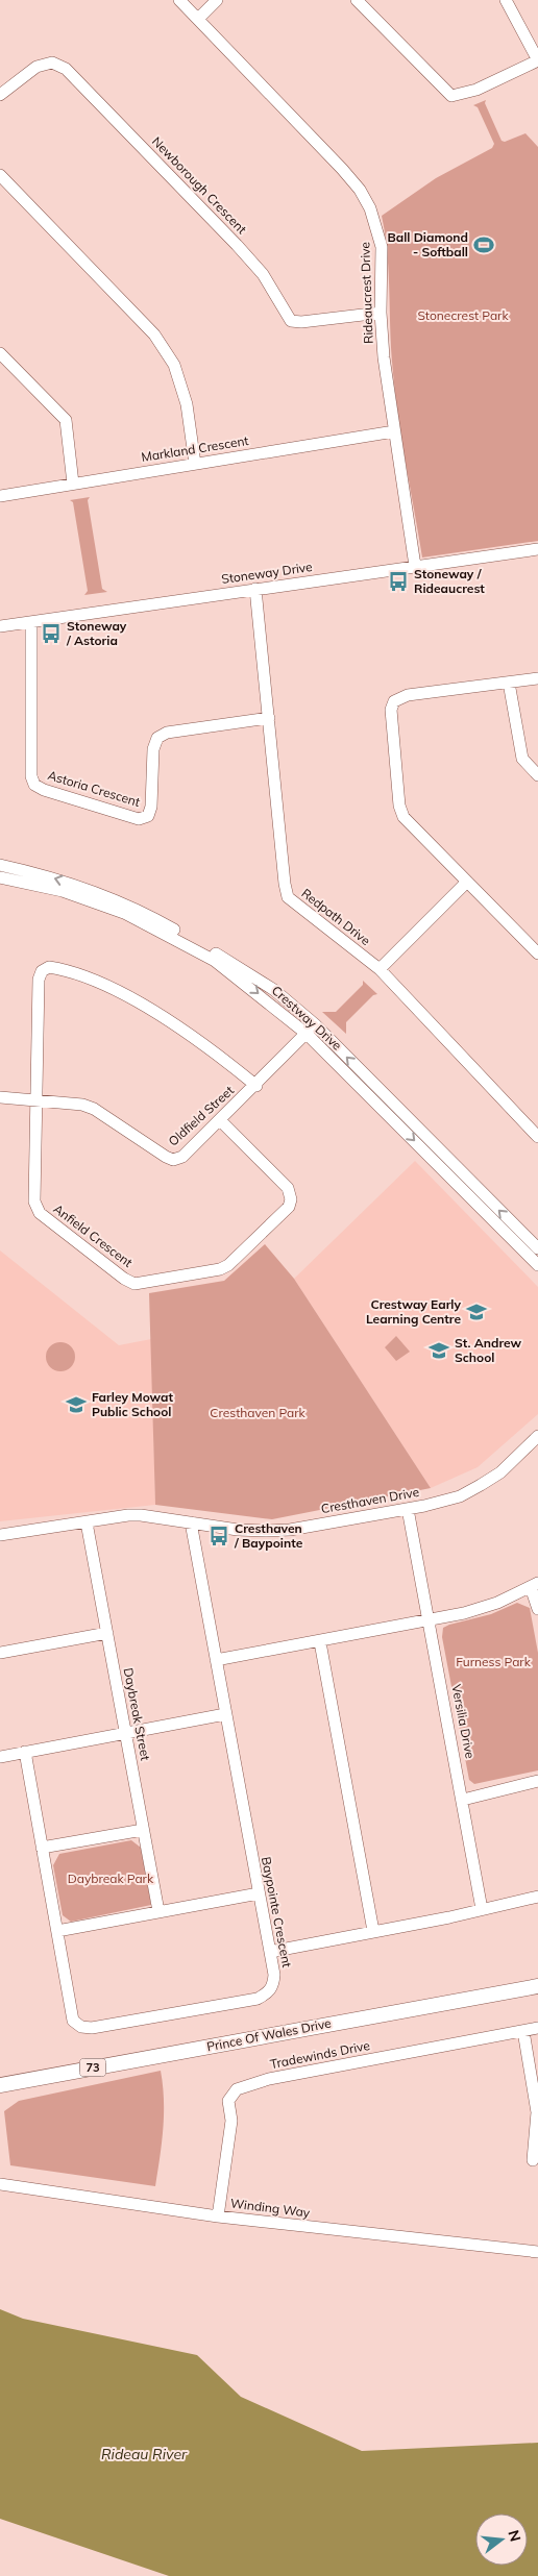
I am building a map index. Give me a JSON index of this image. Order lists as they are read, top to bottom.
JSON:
{
  "streets": {
    "main road": ["Prince Of Wales Drive", "73"],
    "street": [
      "Newborough Crescent",
      "Rideaucrest Drive",
      "Markland Crescent",
      "Stoneway Drive",
      "Astoria Crescent",
      "Redpath Drive",
      "Crestway Drive",
      "Oldfield Street",
      "Anfield Crescent",
      "Cresthaven Drive",
      "Daybreak Street",
      "Versilia Drive",
      "Baypointe Crescent",
      "Tradewinds Drive",
      "Winding Way"
    ]
  },
  "crossings": [
    ["Newborough Crescent", "Rideaucrest Drive"],
    ["Rideaucrest Drive", "Markland Crescent"],
    ["Rideaucrest Drive", "Stoneway Drive"],
    ["Stoneway Drive", "Astoria Crescent"],
    ["Stoneway Drive", "Redpath Drive"],
    ["Astoria Crescent", "Redpath Drive"],
    ["Crestway Drive", "Oldfield Street"],
    ["Oldfield Street", "Anfield Crescent"],
    ["Cresthaven Drive", "Daybreak Street"],
    ["Cresthaven Drive", "Versilia Drive"],
    ["Cresthaven Drive", "Baypointe Crescent"],
    ["Tradewinds Drive", "Winding Way"]
  ],
  "water": ["Rideau River"],
  "parks": [
    "Stonecrest Park",
    "Cresthaven Park",
    "Furness Park",
    "Daybreak Park"
  ],
  "places": {
    "sports": ["Ball Diamond - Softball"],
    "bus stop": ["Stoneway / Rideaucrest", "Stoneway / Astoria", "Cresthaven / Baypointe"],
    "school or university": ["Crestway Early Learning Centre", "St. Andrew School", "Farley Mowat Public School"]
  },
  "north": "right"
}
